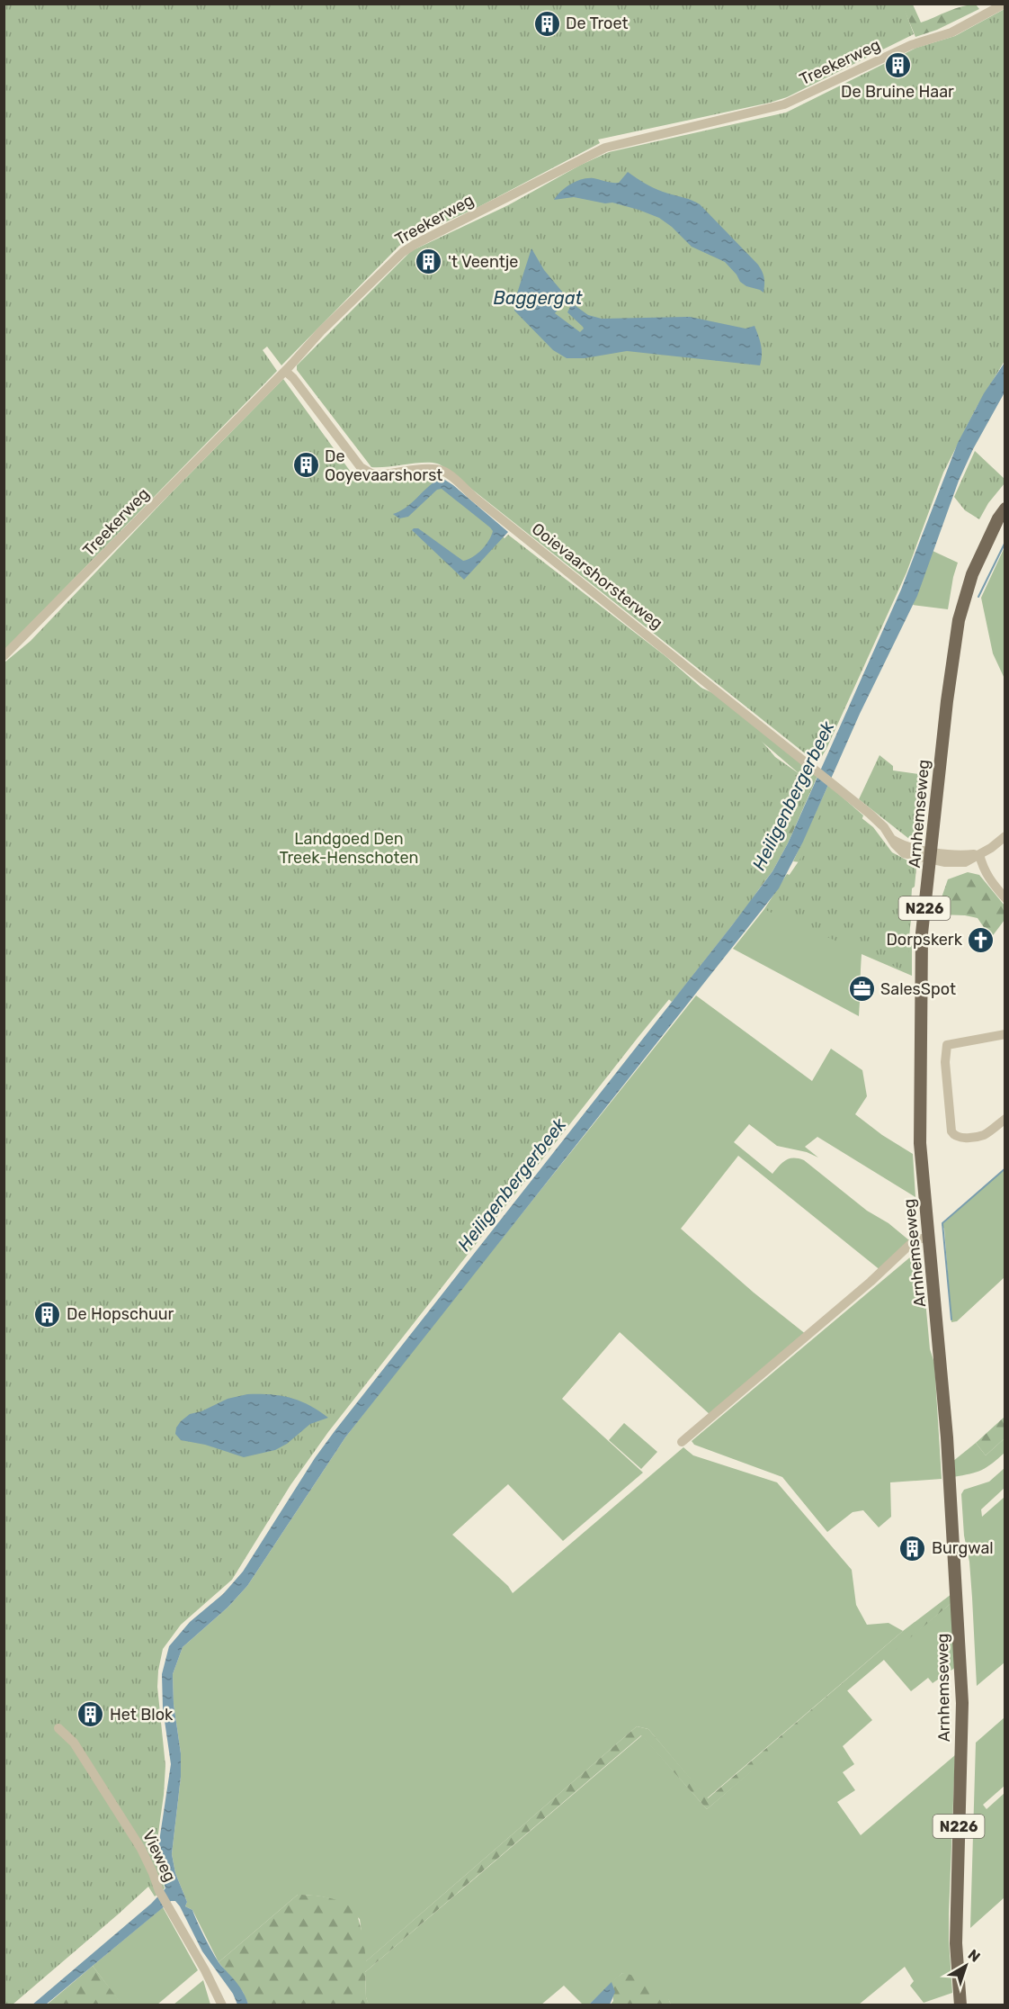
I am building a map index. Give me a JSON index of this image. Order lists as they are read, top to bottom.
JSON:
{
  "streets": {
    "main road": ["Arnhemseweg", "N226"],
    "street": ["Treekerweg", "Ooievaarshorsterweg", "Vieweg"]
  },
  "crossings": [
    ["Treekerweg", "Ooievaarshorsterweg"],
    ["Ooievaarshorsterweg", "Arnhemseweg"]
  ],
  "water": ["Baggergat", "Heiligenbergerbeek"],
  "parks": ["Landgoed Den Treek-Henschoten"],
  "places": {
    "building": [
      "De Troet",
      "De Bruine Haar",
      "'t Veentje",
      "De Ooyevaarshorst",
      "De Hopschuur",
      "Burgwal",
      "Het Blok"
    ],
    "church": ["Dorpskerk"],
    "office": ["SalesSpot"]
  },
  "north": "top right"
}
